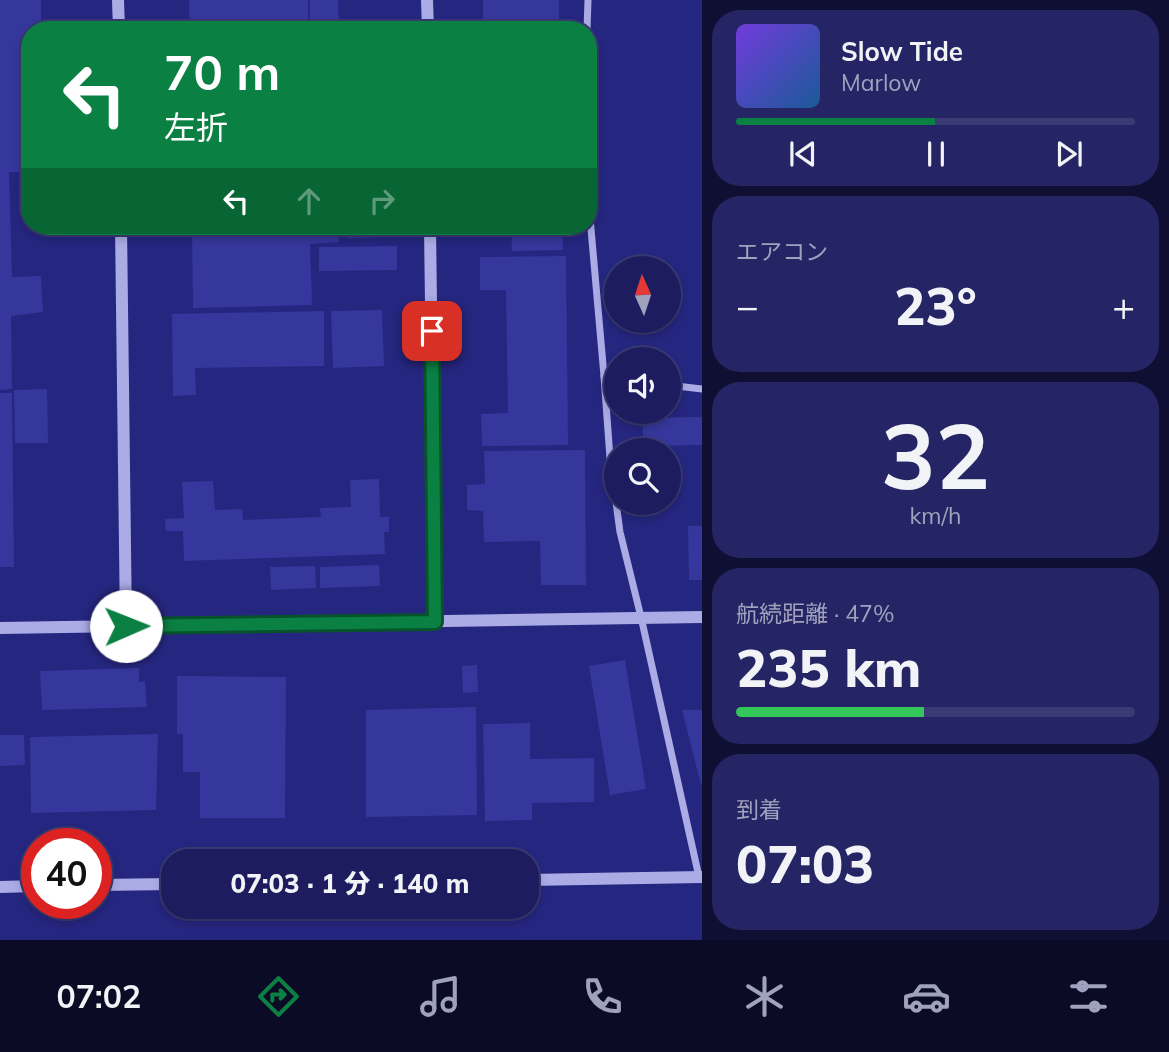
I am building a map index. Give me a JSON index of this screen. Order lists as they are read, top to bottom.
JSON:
{
  "north": "top",
  "page": {
    "turn": ["70 m", "左折"],
    "song": ["Slow Tide", "Marlow"],
    "tile": [
      "エアコン",
      ["32", "km/h"],
      ["航続距離 · 47%", "235 km"],
      ["到着", "07:03"]
    ],
    "heat": ["−", "23°", "+"],
    "limit": "40",
    "trip": "07:03 · 1 分 · 140 m",
    "tabs": "07:02"
  }
}
